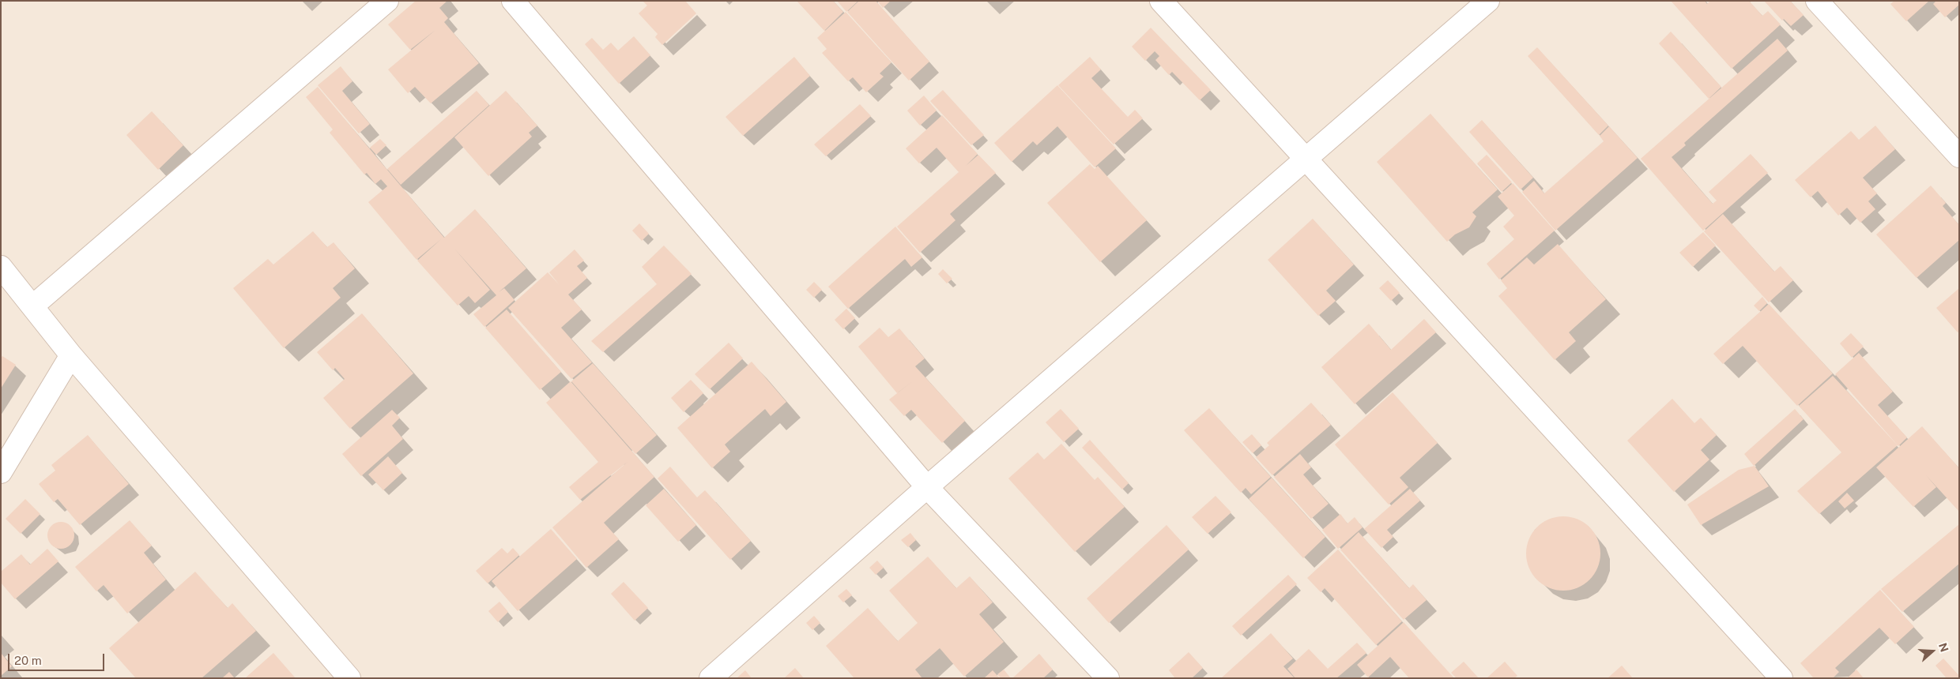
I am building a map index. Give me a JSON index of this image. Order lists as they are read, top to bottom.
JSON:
{
  "scale_bar": "20 m",
  "north": "right"
}
